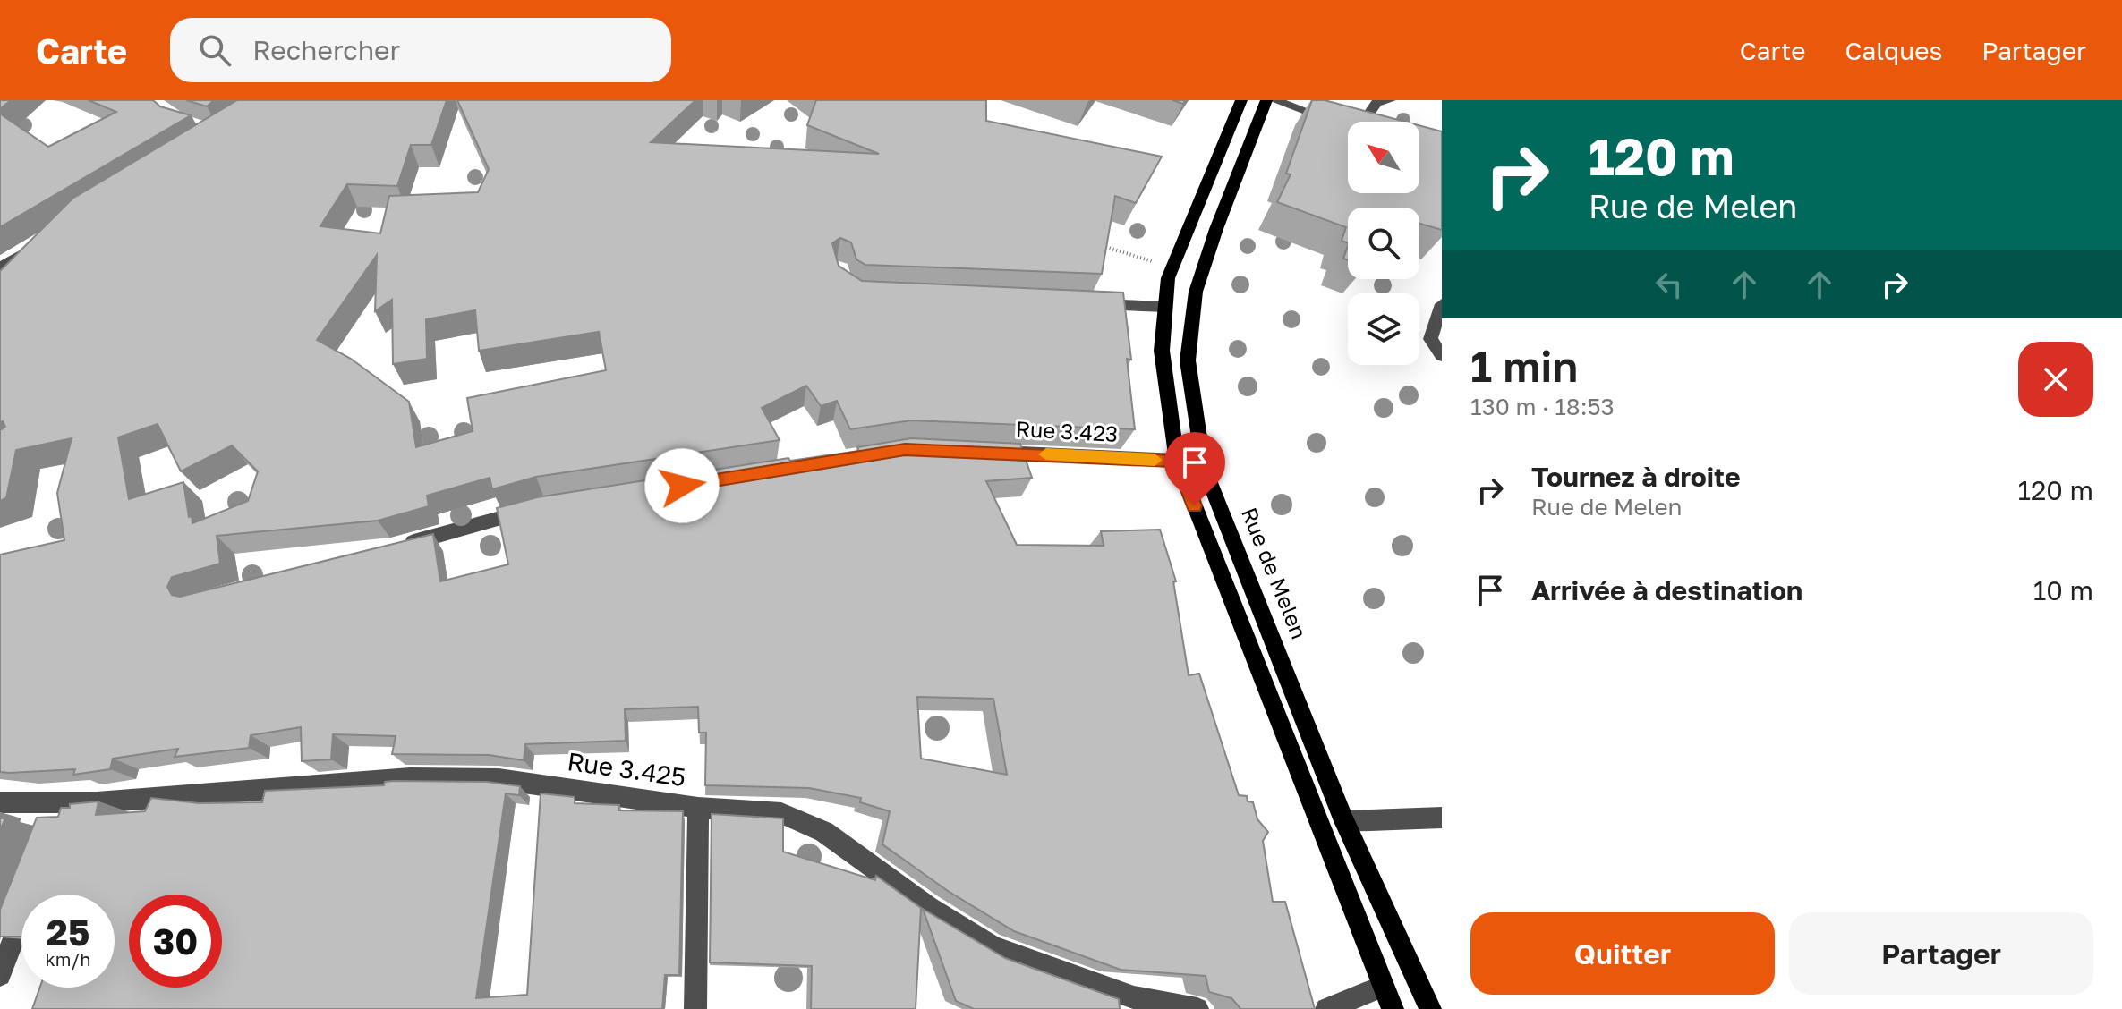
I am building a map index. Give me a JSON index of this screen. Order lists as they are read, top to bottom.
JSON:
{
  "streets": {
    "main road": ["Rue de Melen"],
    "street": ["Rue 3.423", "Rue 3.425"]
  },
  "north": "top left",
  "page": {
    "header": "Carte",
    "search": "Rechercher",
    "nav": ["Carte", "Calques", "Partager"],
    "turn": ["120 m", "Rue de Melen"],
    "heading": ["1 min", "130 m · 18:53"],
    "list": [
      {
        "name": "Tournez à droite",
        "note": "Rue de Melen",
        "value": "120 m"
      },
      {
        "name": "Arrivée à destination",
        "value": "10 m"
      }
    ],
    "speed": "25 km/h",
    "limit": "30",
    "buttons": ["Quitter", "Partager"]
  }
}
